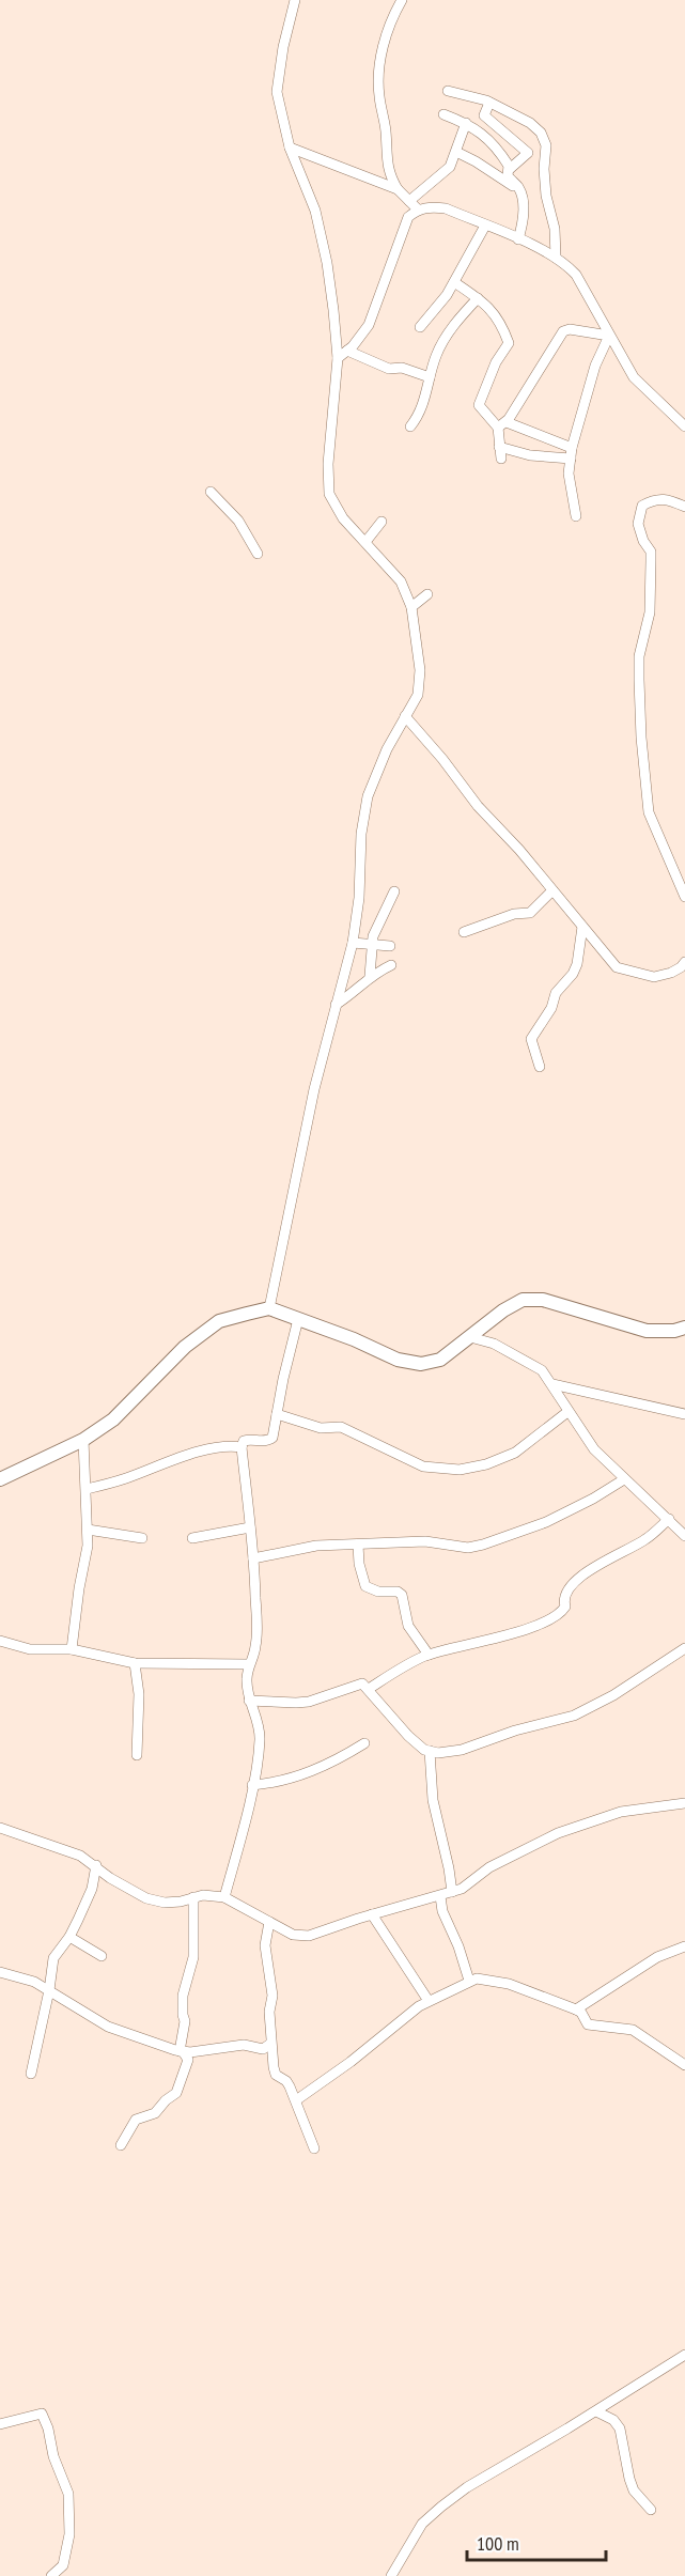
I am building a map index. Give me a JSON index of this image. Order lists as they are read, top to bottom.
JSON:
{
  "scale_bar": "100 m"
}
